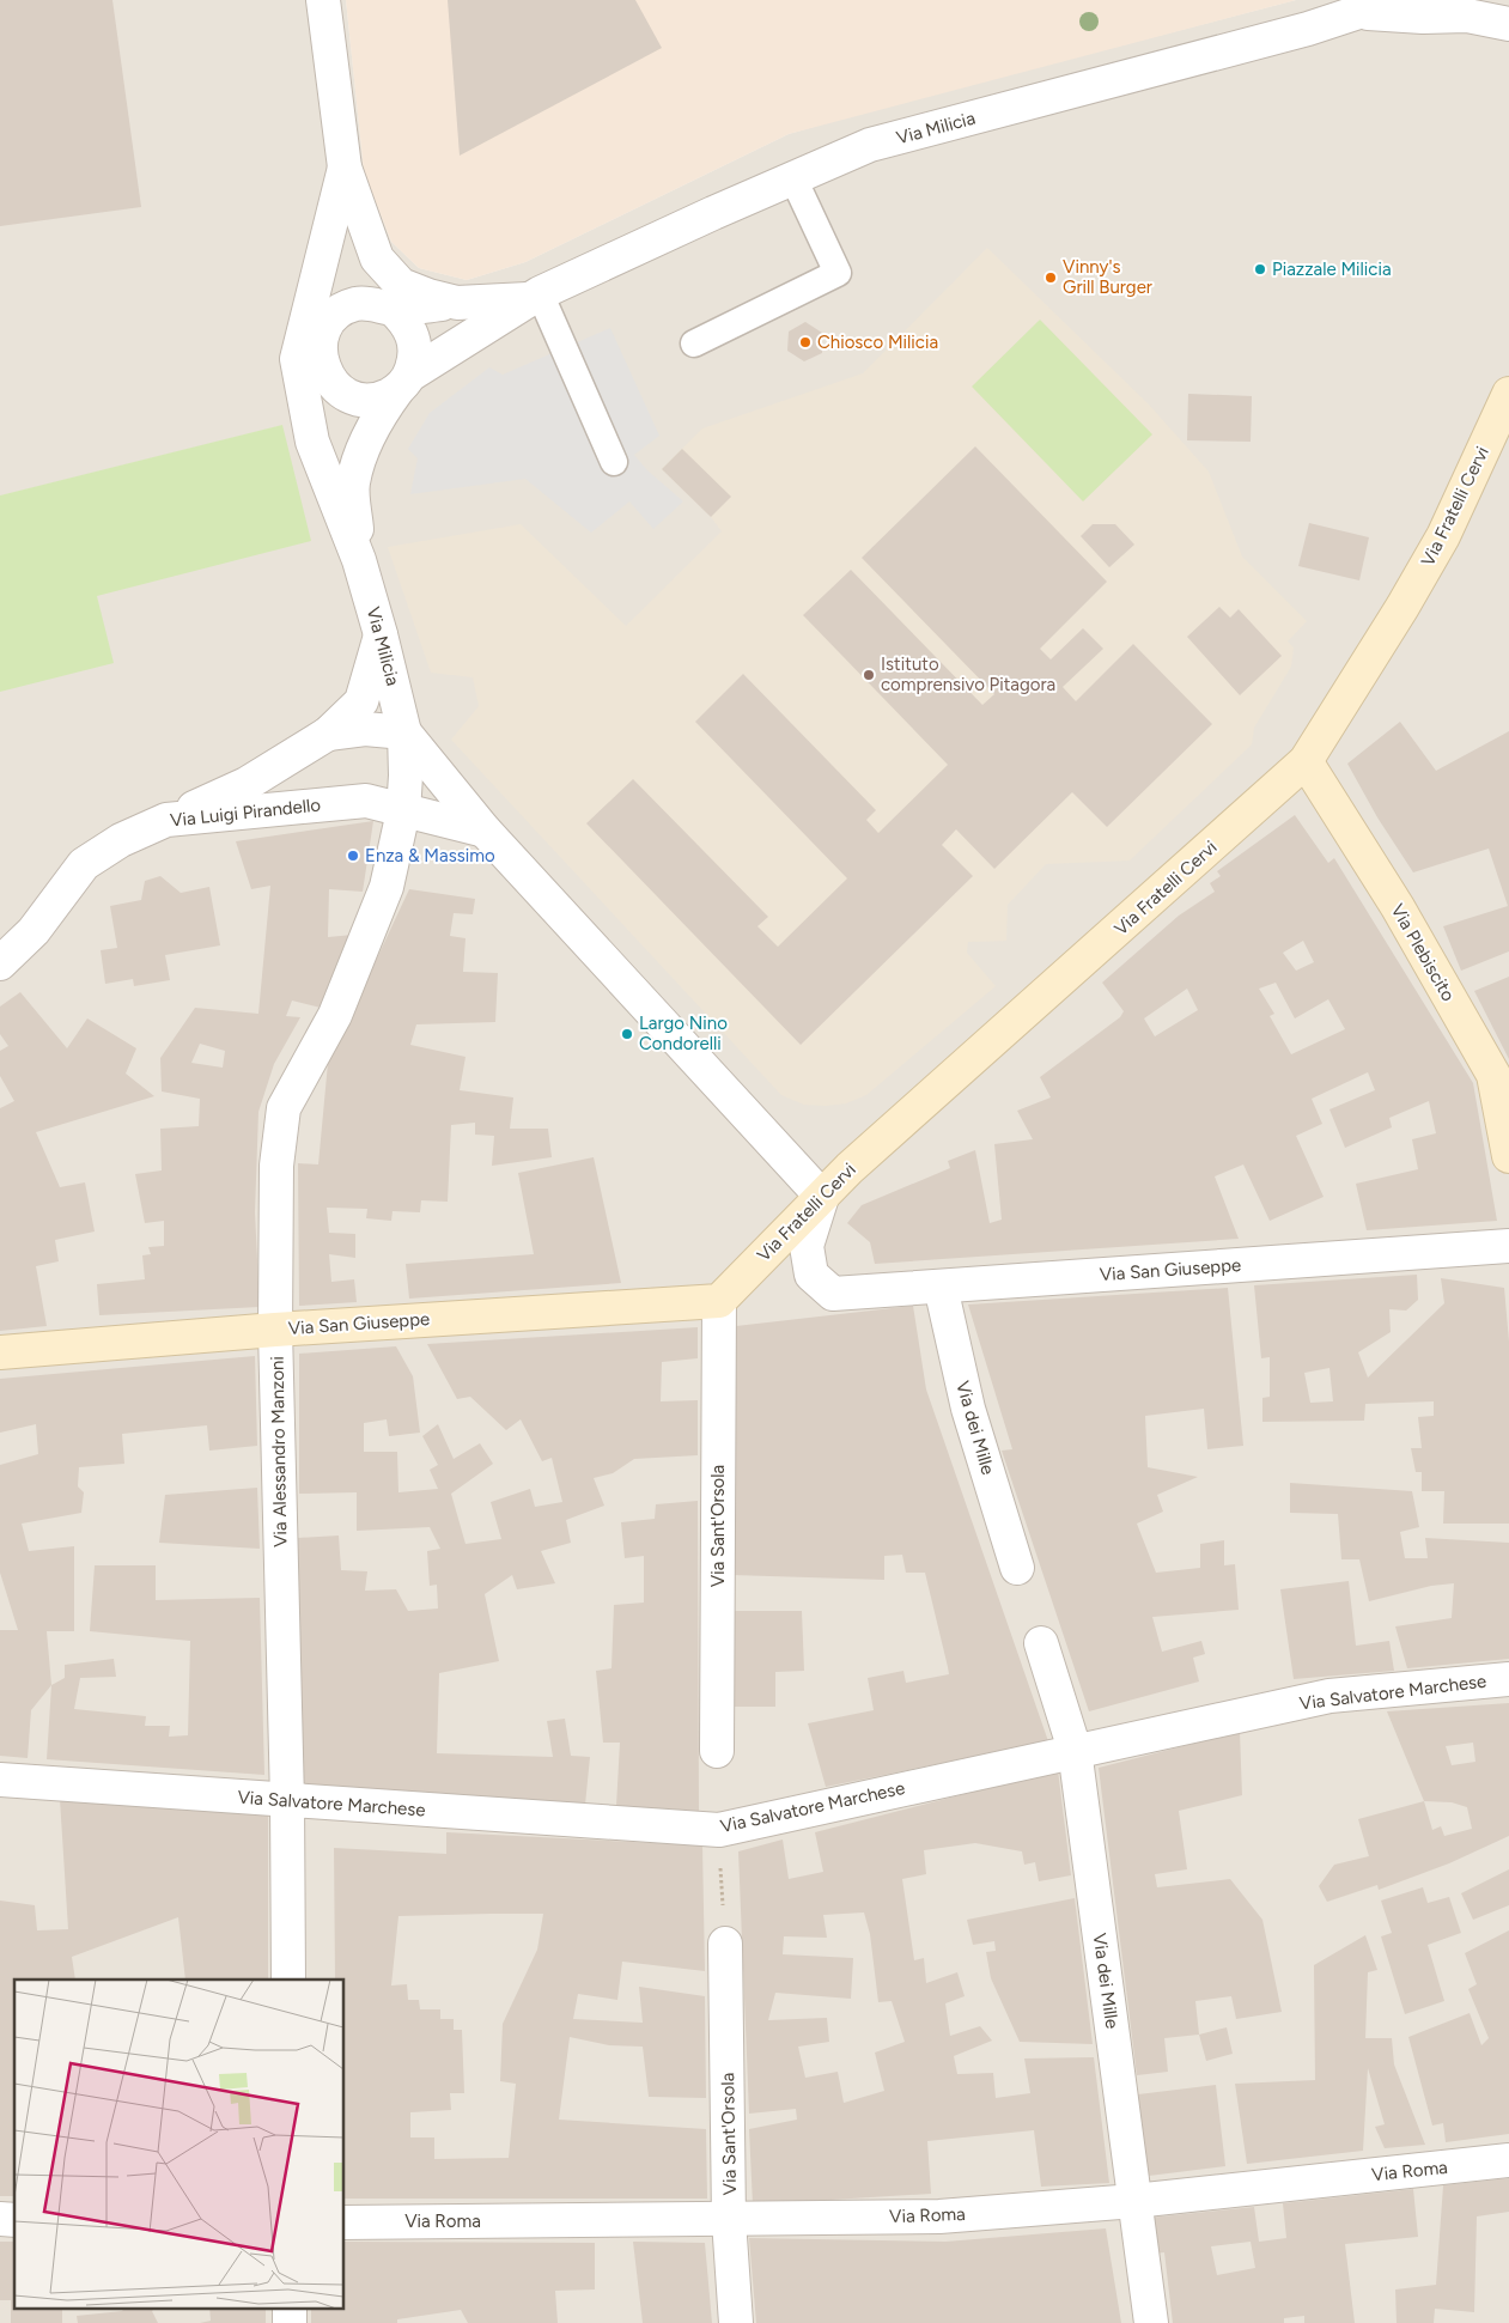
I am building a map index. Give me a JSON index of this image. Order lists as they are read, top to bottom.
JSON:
{
  "streets": {
    "main road": ["Via Fratelli Cervi", "Via Plebiscito", "Via San Giuseppe"],
    "street": [
      "Via Milicia",
      "Via Luigi Pirandello",
      "Via dei Mille",
      "Via Alessandro Manzoni",
      "Via Sant'Orsola",
      "Via Salvatore Marchese",
      "Via Roma"
    ]
  },
  "crossings": [
    ["Via Milicia", "Via Alessandro Manzoni"],
    ["Via Fratelli Cervi", "Via Plebiscito"],
    ["Via Fratelli Cervi", "Via San Giuseppe"],
    ["Via Fratelli Cervi", "Via Sant'Orsola"],
    ["Via Luigi Pirandello", "Via Alessandro Manzoni"],
    ["Via San Giuseppe", "Via dei Mille"],
    ["Via San Giuseppe", "Via Alessandro Manzoni"],
    ["Via San Giuseppe", "Via Sant'Orsola"],
    ["Via dei Mille", "Via Salvatore Marchese"],
    ["Via dei Mille", "Via Roma"],
    ["Via Alessandro Manzoni", "Via Salvatore Marchese"],
    ["Via Sant'Orsola", "Via Roma"]
  ],
  "places": [
    "Piazzale Milicia",
    "Vinny's Grill Burger",
    "Chiosco Milicia",
    "Istituto comprensivo Pitagora",
    "Enza & Massimo",
    "Largo Nino Condorelli"
  ]
}
